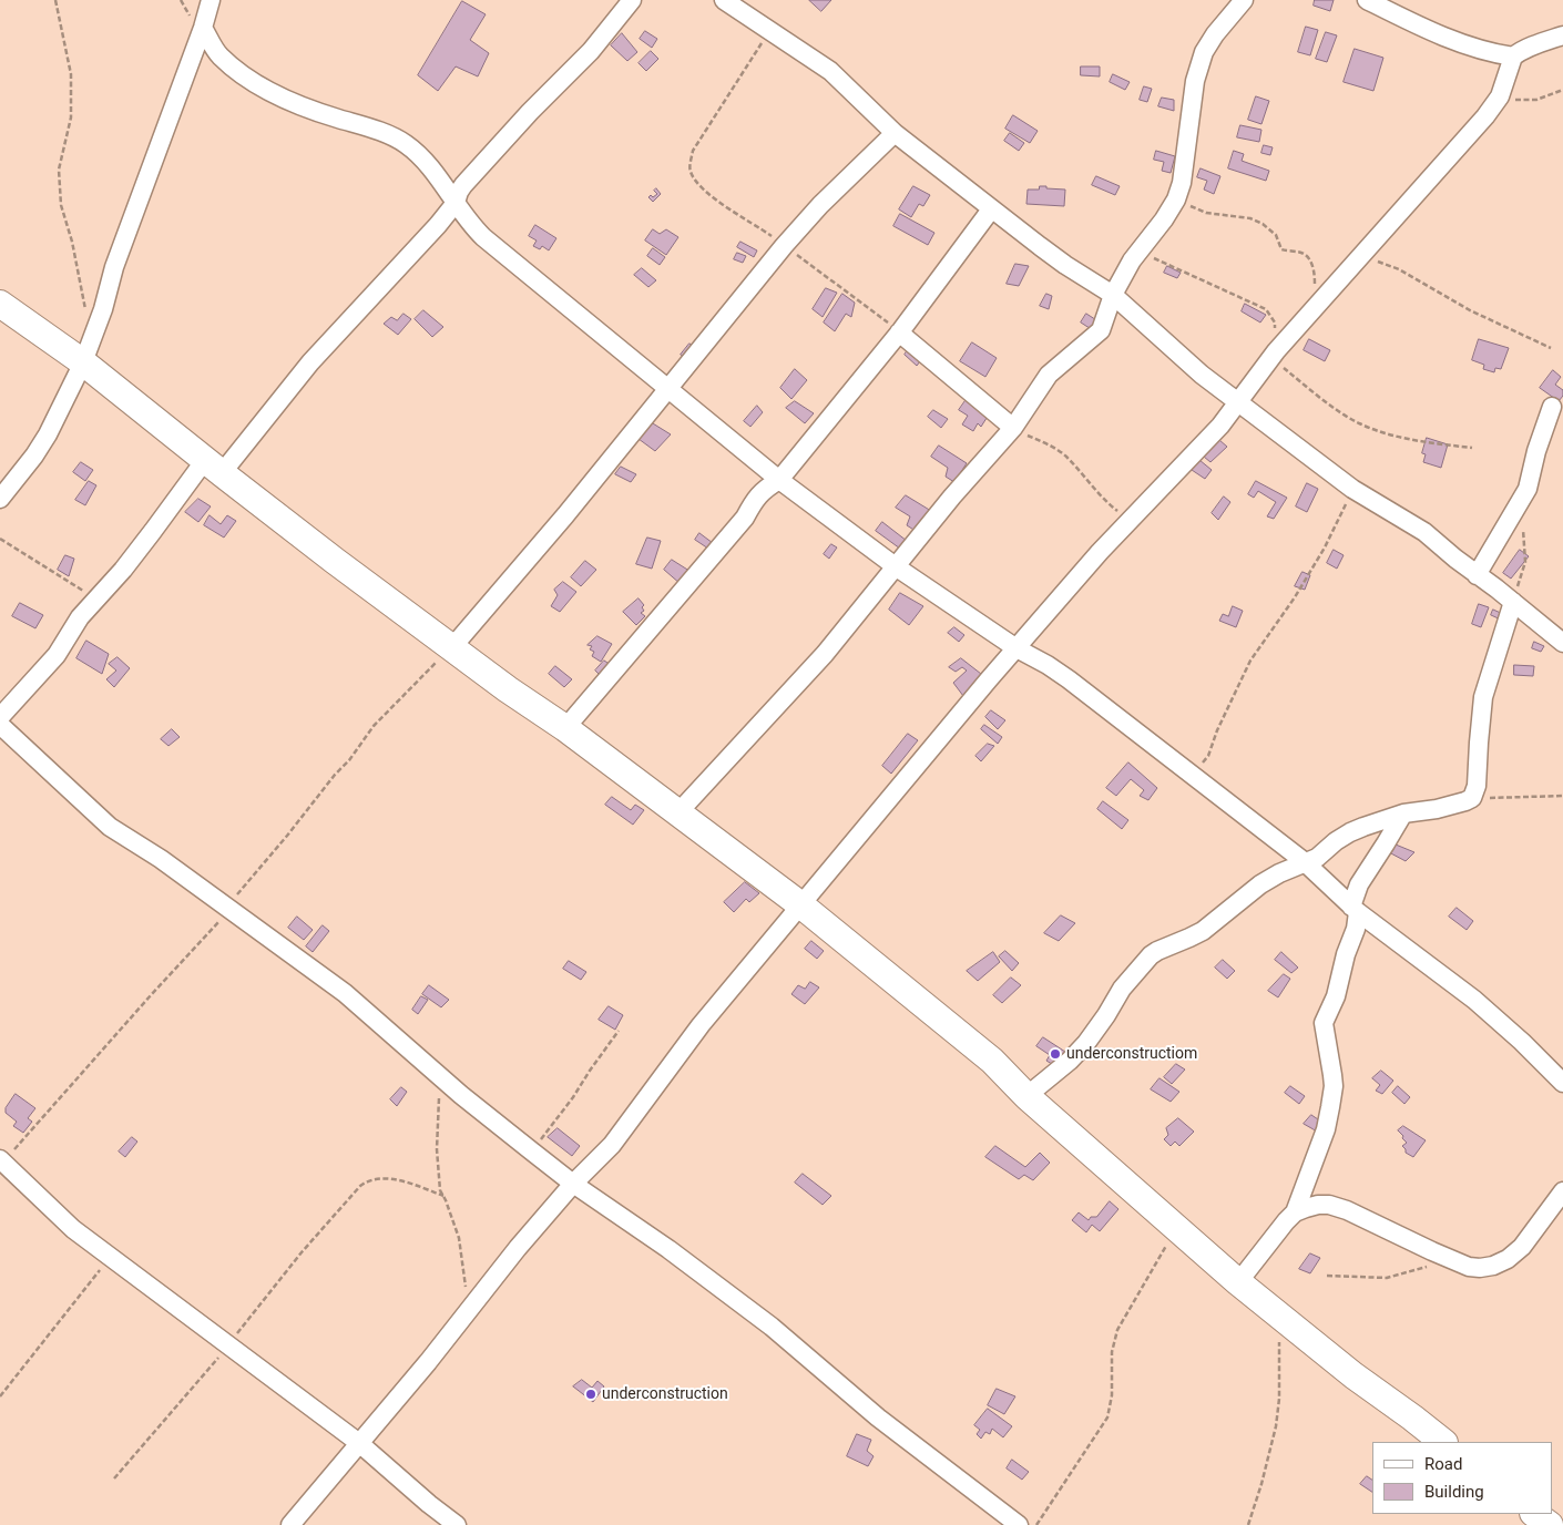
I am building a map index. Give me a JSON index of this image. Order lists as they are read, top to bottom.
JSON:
{
  "places": ["underconstructiom", "underconstruction"],
  "legend": ["Road", "Building"]
}
